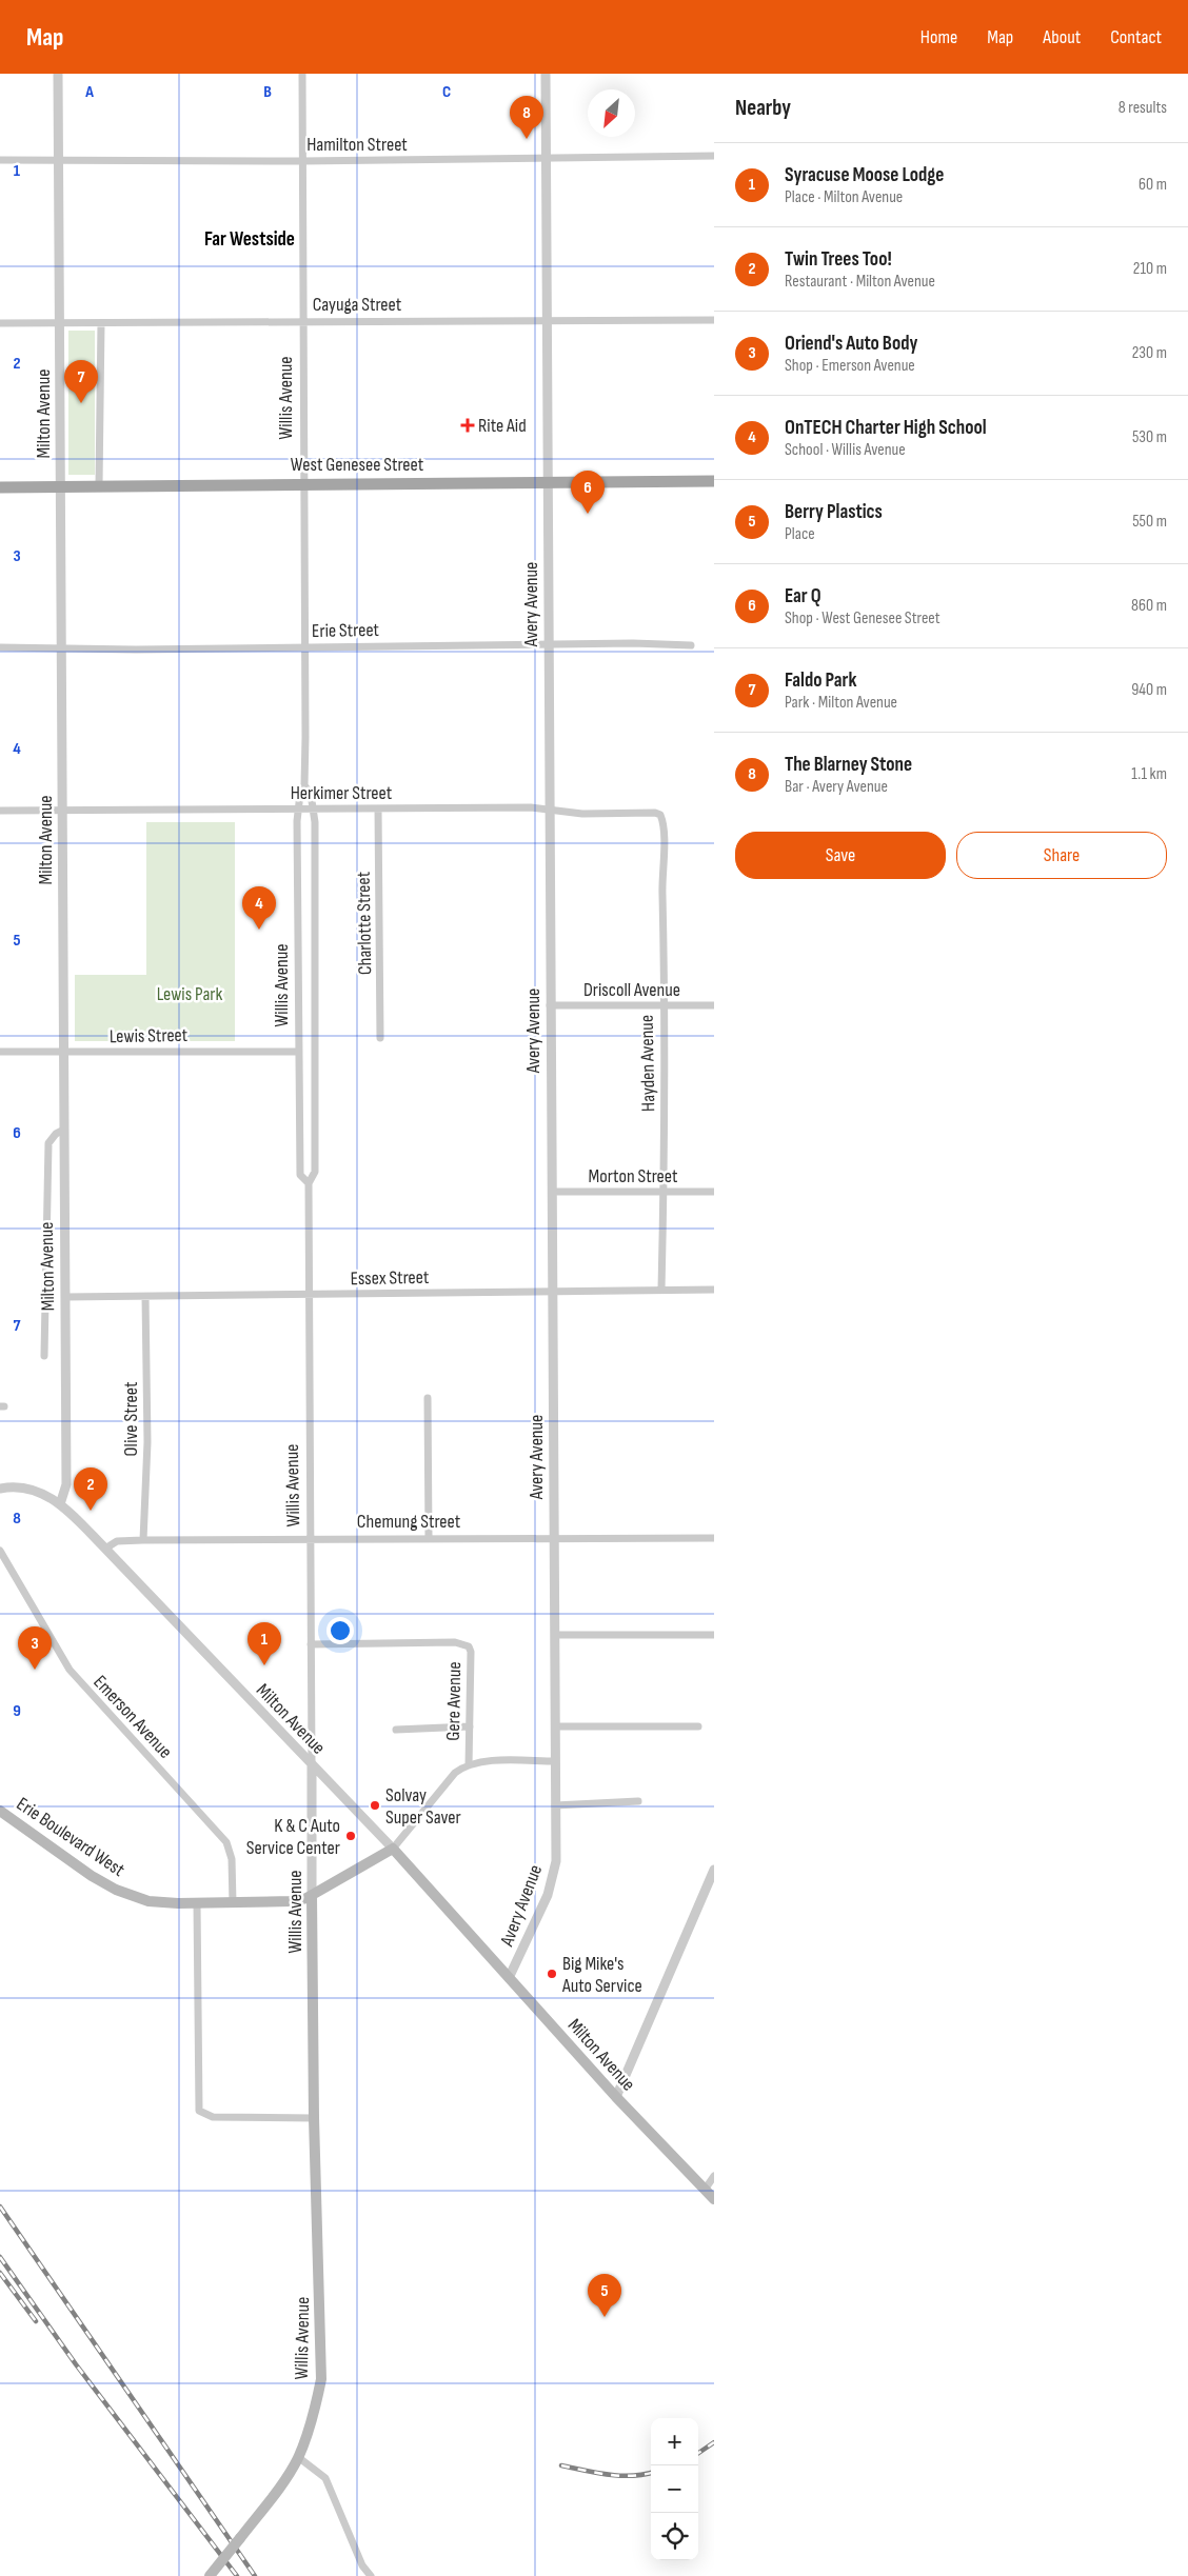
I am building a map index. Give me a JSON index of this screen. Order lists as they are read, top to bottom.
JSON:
{
  "streets": {
    "main road": [
      "Willis Avenue",
      "Milton Avenue",
      "West Genesee Street",
      "Erie Boulevard West"
    ],
    "street": [
      "Hamilton Street",
      "Cayuga Street",
      "Avery Avenue",
      "Erie Street",
      "Herkimer Street",
      "Charlotte Street",
      "Driscoll Avenue",
      "Lewis Street",
      "Hayden Avenue",
      "Morton Street",
      "Essex Street",
      "Olive Street",
      "Chemung Street",
      "Gere Avenue",
      "Emerson Avenue"
    ]
  },
  "crossings": [
    ["Hamilton Street", "Willis Avenue"],
    ["Hamilton Street", "Milton Avenue"],
    ["Hamilton Street", "Avery Avenue"],
    ["Cayuga Street", "Willis Avenue"],
    ["Cayuga Street", "Milton Avenue"],
    ["Cayuga Street", "Avery Avenue"],
    ["Willis Avenue", "Milton Avenue"],
    ["Willis Avenue", "West Genesee Street"],
    ["Willis Avenue", "Erie Street"],
    ["Willis Avenue", "Herkimer Street"],
    ["Willis Avenue", "Lewis Street"],
    ["Willis Avenue", "Essex Street"],
    ["Willis Avenue", "Chemung Street"],
    ["Willis Avenue", "Gere Avenue"],
    ["Willis Avenue", "Erie Boulevard West"],
    ["Milton Avenue", "West Genesee Street"],
    ["Milton Avenue", "Avery Avenue"],
    ["Milton Avenue", "Erie Street"],
    ["Milton Avenue", "Herkimer Street"],
    ["Milton Avenue", "Lewis Street"],
    ["Milton Avenue", "Essex Street"],
    ["Milton Avenue", "Chemung Street"],
    ["Milton Avenue", "Erie Boulevard West"],
    ["West Genesee Street", "Avery Avenue"],
    ["Avery Avenue", "Erie Street"],
    ["Avery Avenue", "Herkimer Street"],
    ["Avery Avenue", "Driscoll Avenue"],
    ["Avery Avenue", "Morton Street"],
    ["Avery Avenue", "Essex Street"],
    ["Avery Avenue", "Chemung Street"],
    ["Avery Avenue", "Gere Avenue"],
    ["Herkimer Street", "Charlotte Street"],
    ["Herkimer Street", "Hayden Avenue"],
    ["Driscoll Avenue", "Hayden Avenue"],
    ["Hayden Avenue", "Morton Street"],
    ["Hayden Avenue", "Essex Street"],
    ["Essex Street", "Olive Street"],
    ["Olive Street", "Chemung Street"],
    ["Emerson Avenue", "Erie Boulevard West"]
  ],
  "districts": ["Far Westside"],
  "parks": ["Lewis Park"],
  "places": {
    "health": ["Rite Aid"],
    "other": ["Solvay Super Saver", "K & C Auto Service Center", "Big Mike's Auto Service"]
  },
  "north": "bottom left",
  "page": {
    "header": "Map",
    "nav": [
      "Home",
      "Map",
      "About",
      "Contact"
    ],
    "heading": ["Nearby", "8 results"],
    "pins": [
      "8",
      "7",
      "6",
      "4",
      "2",
      "1",
      "3",
      "5"
    ],
    "list": [
      {
        "mark": "1",
        "name": "Syracuse Moose Lodge",
        "note": "Place · Milton Avenue",
        "value": "60 m"
      },
      {
        "mark": "2",
        "name": "Twin Trees Too!",
        "note": "Restaurant · Milton Avenue",
        "value": "210 m"
      },
      {
        "mark": "3",
        "name": "Oriend's Auto Body",
        "note": "Shop · Emerson Avenue",
        "value": "230 m"
      },
      {
        "mark": "4",
        "name": "OnTECH Charter High School",
        "note": "School · Willis Avenue",
        "value": "530 m"
      },
      {
        "mark": "5",
        "name": "Berry Plastics",
        "note": "Place",
        "value": "550 m"
      },
      {
        "mark": "6",
        "name": "Ear Q",
        "note": "Shop · West Genesee Street",
        "value": "860 m"
      },
      {
        "mark": "7",
        "name": "Faldo Park",
        "note": "Park · Milton Avenue",
        "value": "940 m"
      },
      {
        "mark": "8",
        "name": "The Blarney Stone",
        "note": "Bar · Avery Avenue",
        "value": "1.1 km"
      }
    ],
    "buttons": ["Save", "Share"],
    "map_buttons": ["+", "−"]
  },
  "grid": {
    "columns": ["A", "B", "C"],
    "rows": [
      "1",
      "2",
      "3",
      "4",
      "5",
      "6",
      "7",
      "8",
      "9"
    ]
  }
}
